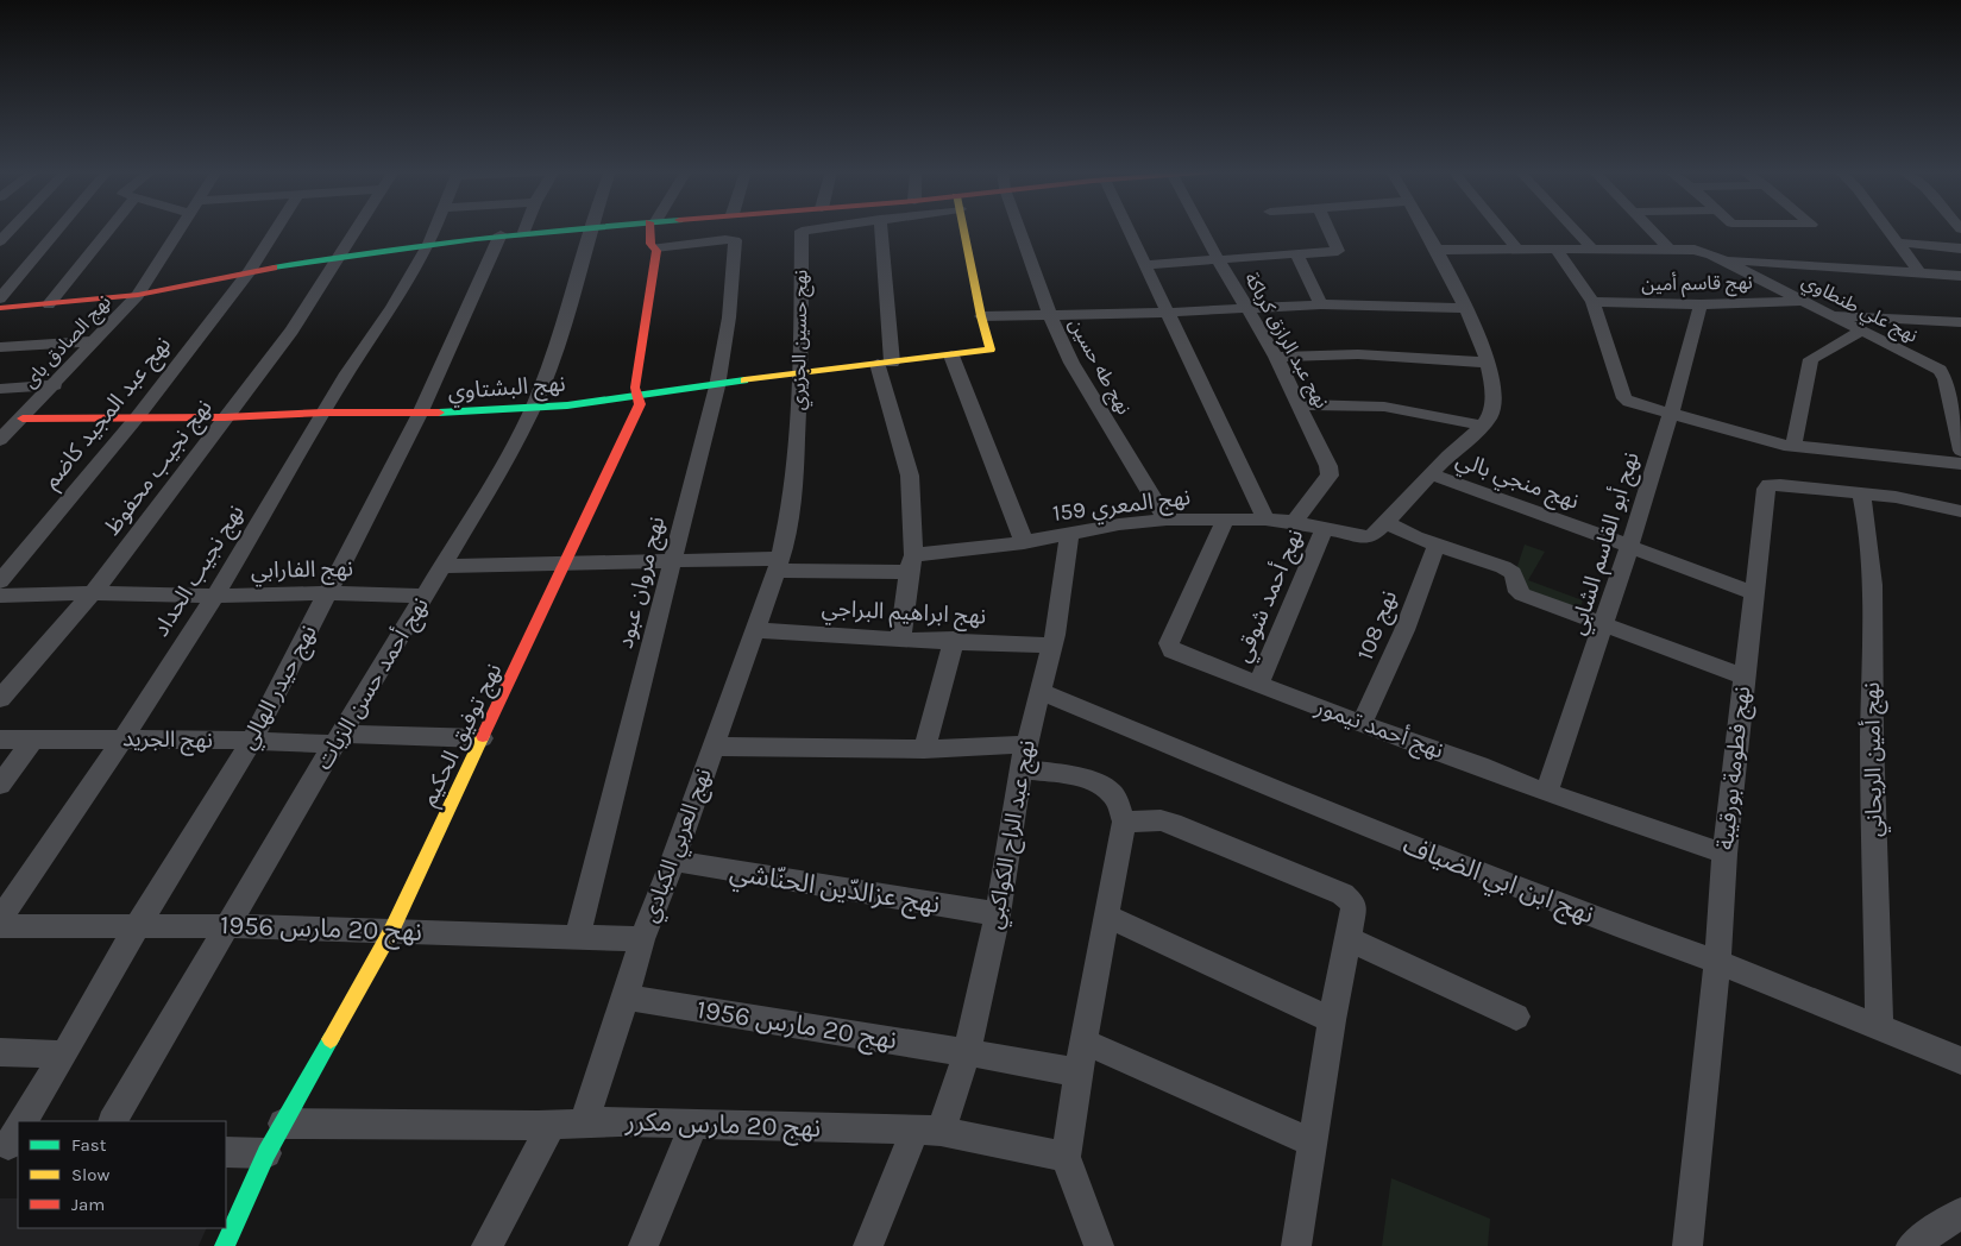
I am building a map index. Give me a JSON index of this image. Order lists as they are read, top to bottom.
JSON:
{
  "streets": {
    "street": [
      "نهج قاسم أمين",
      "نهج علي طنطاوي",
      "نهج حسين الجزيري",
      "نهج عبد الرازق كرباكة",
      "نهج الصادق باى",
      "نهج طه حسين",
      "نهج البشتاوي",
      "نهج عبد المجيد كاضم",
      "نهج نجيب محفوظ",
      "نهج منجي بالي",
      "نهج المعري 159",
      "نهج أبو القاسم الشابي",
      "نهج الفارابي",
      "نهج نجيب الحداد",
      "نهج مروان عبود",
      "نهج أحمد شوقي",
      "نهج ابراهيم البراجي",
      "نهج 108",
      "نهج أحمد حسن الزيات",
      "نهج حيدر الهالي",
      "نهج أحمد تيمور",
      "نهج توفيق الحكيم",
      "نهج الجريد",
      "نهج أمين الريحاني",
      "نهج فطومة بورقيبة",
      "نهج عبد الراح الكواكبي",
      "نهج العربي الكبادي",
      "نهج ابن ابي الضياف",
      "نهج عزالدّين الحنّاشي",
      "نهج 20 مارس 1956",
      "نهج 20 مارس مكرر"
    ]
  },
  "crossings": [
    ["نهج قاسم أمين", "نهج علي طنطاوي"],
    ["نهج قاسم أمين", "نهج أبو القاسم الشابي"],
    ["نهج حسين الجزيري", "نهج البشتاوي"],
    ["نهج حسين الجزيري", "نهج المعري 159"],
    ["نهج حسين الجزيري", "نهج العربي الكبادي"],
    ["نهج عبد الرازق كرباكة", "نهج المعري 159"],
    ["نهج الصادق باى", "نهج البشتاوي"],
    ["نهج طه حسين", "نهج المعري 159"],
    ["نهج البشتاوي", "نهج عبد المجيد كاضم"],
    ["نهج البشتاوي", "نهج نجيب محفوظ"],
    ["نهج البشتاوي", "نهج نجيب الحداد"],
    ["نهج البشتاوي", "نهج مروان عبود"],
    ["نهج البشتاوي", "نهج أحمد حسن الزيات"],
    ["نهج البشتاوي", "نهج حيدر الهالي"],
    ["نهج البشتاوي", "نهج توفيق الحكيم"],
    ["نهج نجيب محفوظ", "نهج الفارابي"],
    ["نهج منجي بالي", "نهج أبو القاسم الشابي"],
    ["نهج منجي بالي", "نهج فطومة بورقيبة"],
    ["نهج المعري 159", "نهج مروان عبود"],
    ["نهج المعري 159", "نهج أحمد شوقي"],
    ["نهج المعري 159", "نهج أحمد حسن الزيات"],
    ["نهج المعري 159", "نهج أحمد تيمور"],
    ["نهج المعري 159", "نهج توفيق الحكيم"],
    ["نهج المعري 159", "نهج عبد الراح الكواكبي"],
    ["نهج المعري 159", "نهج العربي الكبادي"],
    ["نهج أبو القاسم الشابي", "نهج أحمد تيمور"],
    ["نهج الفارابي", "نهج نجيب الحداد"],
    ["نهج الفارابي", "نهج أحمد حسن الزيات"],
    ["نهج الفارابي", "نهج حيدر الهالي"],
    ["نهج نجيب الحداد", "نهج الجريد"],
    ["نهج مروان عبود", "نهج توفيق الحكيم"],
    ["نهج مروان عبود", "نهج 20 مارس 1956"],
    ["نهج أحمد شوقي", "نهج أحمد تيمور"],
    ["نهج ابراهيم البراجي", "نهج عبد الراح الكواكبي"],
    ["نهج ابراهيم البراجي", "نهج العربي الكبادي"],
    ["نهج 108", "نهج أحمد تيمور"],
    ["نهج أحمد حسن الزيات", "نهج الجريد"],
    ["نهج أحمد حسن الزيات", "نهج 20 مارس 1956"],
    ["نهج حيدر الهالي", "نهج الجريد"],
    ["نهج حيدر الهالي", "نهج 20 مارس 1956"],
    ["نهج أحمد تيمور", "نهج فطومة بورقيبة"],
    ["نهج توفيق الحكيم", "نهج الجريد"],
    ["نهج توفيق الحكيم", "نهج 20 مارس 1956"],
    ["نهج توفيق الحكيم", "نهج 20 مارس مكرر"],
    ["نهج أمين الريحاني", "نهج فطومة بورقيبة"],
    ["نهج أمين الريحاني", "نهج ابن ابي الضياف"],
    ["نهج فطومة بورقيبة", "نهج ابن ابي الضياف"],
    ["نهج عبد الراح الكواكبي", "نهج ابن ابي الضياف"],
    ["نهج عبد الراح الكواكبي", "نهج عزالدّين الحنّاشي"],
    ["نهج عبد الراح الكواكبي", "نهج 20 مارس 1956"],
    ["نهج عبد الراح الكواكبي", "نهج 20 مارس مكرر"],
    ["نهج العربي الكبادي", "نهج عزالدّين الحنّاشي"],
    ["نهج العربي الكبادي", "نهج 20 مارس 1956"],
    ["نهج العربي الكبادي", "نهج 20 مارس مكرر"]
  ],
  "legend": ["Fast", "Slow", "Jam"]
}
